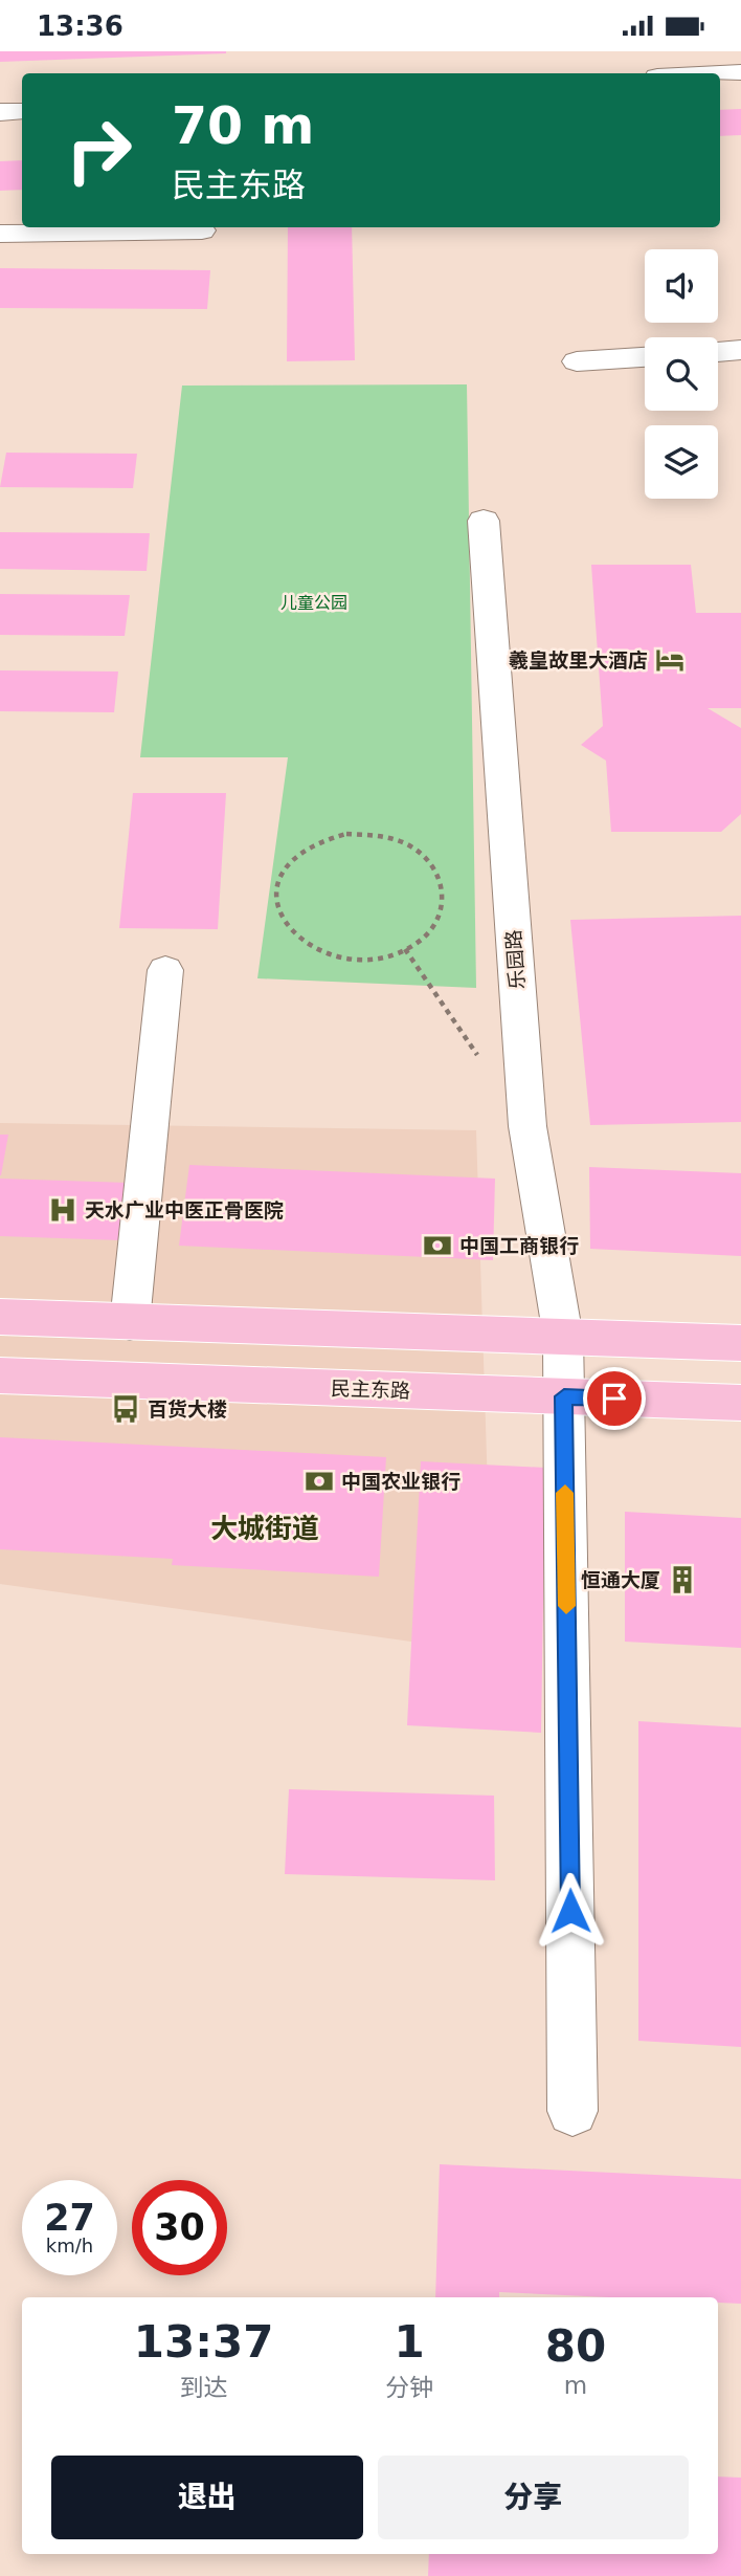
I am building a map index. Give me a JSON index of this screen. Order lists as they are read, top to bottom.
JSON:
{
  "streets": {
    "main road": ["民主东路"],
    "street": ["乐园路"]
  },
  "crossings": [
    ["乐园路", "民主东路"]
  ],
  "districts": ["大城街道"],
  "parks": ["儿童公园"],
  "places": {
    "hotel": ["羲皇故里大酒店"],
    "hospital": ["天水广业中医正骨医院"],
    "bank": ["中国工商银行", "中国农业银行"],
    "bus stop": ["百货大楼"],
    "building": ["恒通大厦"]
  },
  "page": {
    "status": "13:36",
    "turn": ["70 m", "民主东路"],
    "speed": "27 km/h",
    "limit": "30",
    "eta": [
      "13:37",
      "到达",
      "1",
      "分钟",
      "80",
      "m"
    ],
    "buttons": ["退出", "分享"]
  }
}
